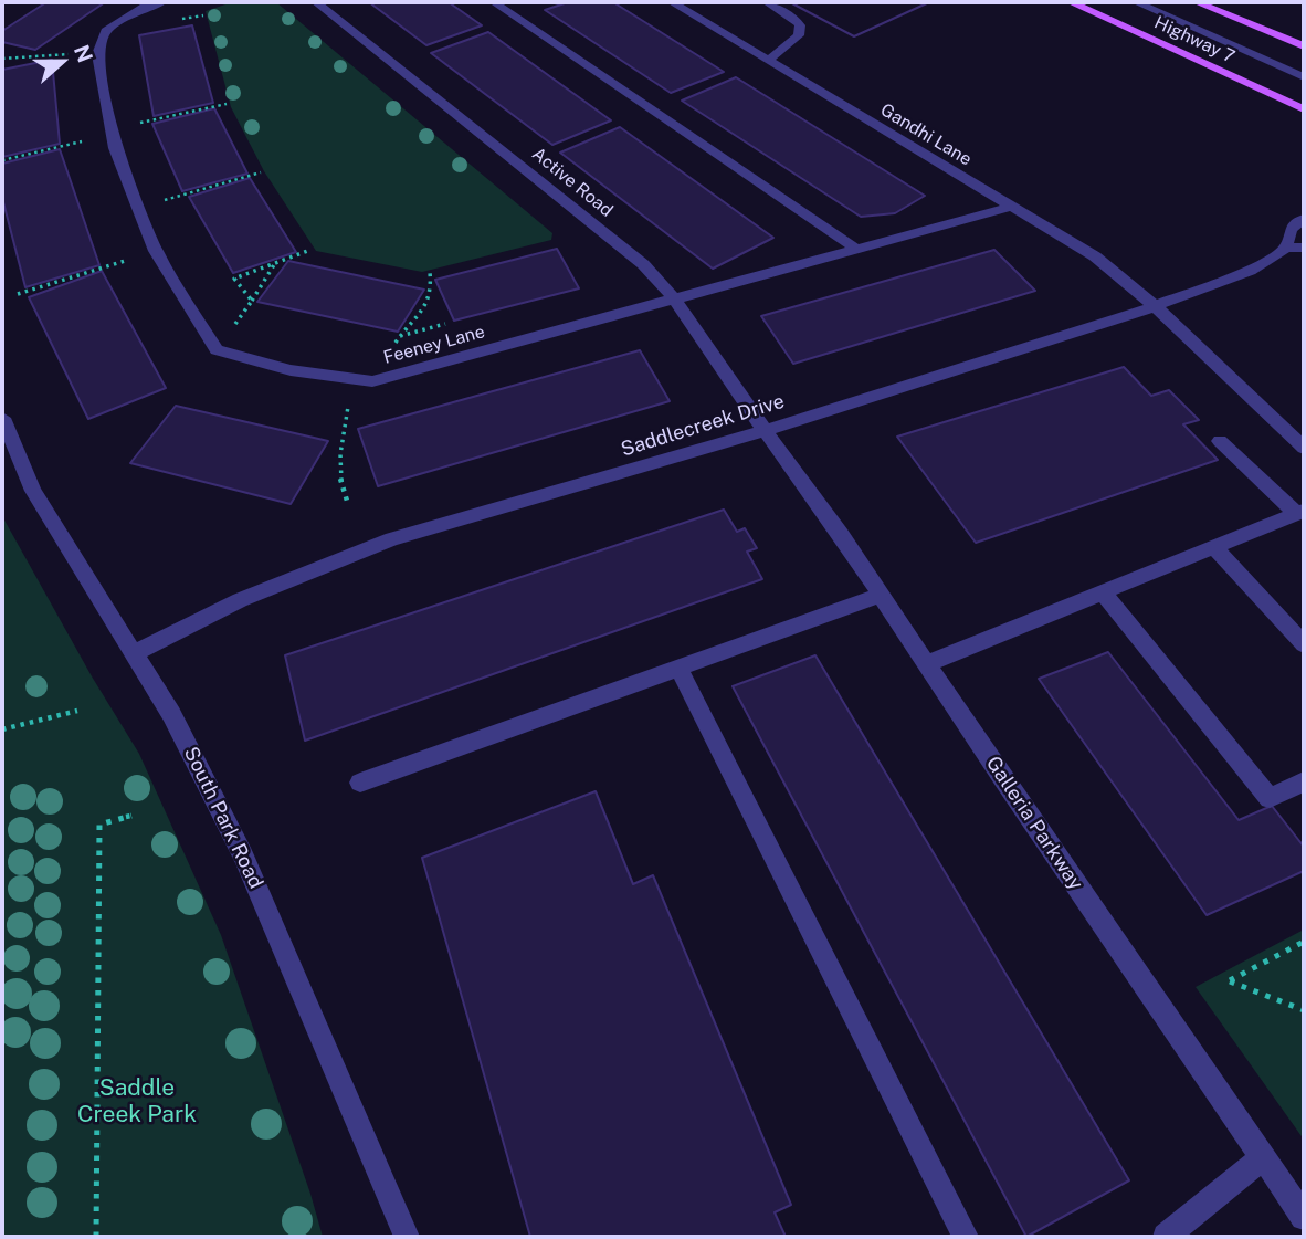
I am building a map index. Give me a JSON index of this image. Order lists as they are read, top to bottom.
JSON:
{
  "streets": {
    "main road": ["Highway 7"],
    "street": [
      "Gandhi Lane",
      "Active Road",
      "Feeney Lane",
      "Saddlecreek Drive",
      "South Park Road",
      "Galleria Parkway"
    ]
  },
  "crossings": [
    ["Gandhi Lane", "Feeney Lane"],
    ["Gandhi Lane", "Saddlecreek Drive"],
    ["Active Road", "Feeney Lane"],
    ["Active Road", "Saddlecreek Drive"],
    ["Active Road", "Galleria Parkway"],
    ["Saddlecreek Drive", "South Park Road"],
    ["Saddlecreek Drive", "Galleria Parkway"]
  ],
  "parks": ["Saddle Creek Park"],
  "north": "right"
}
